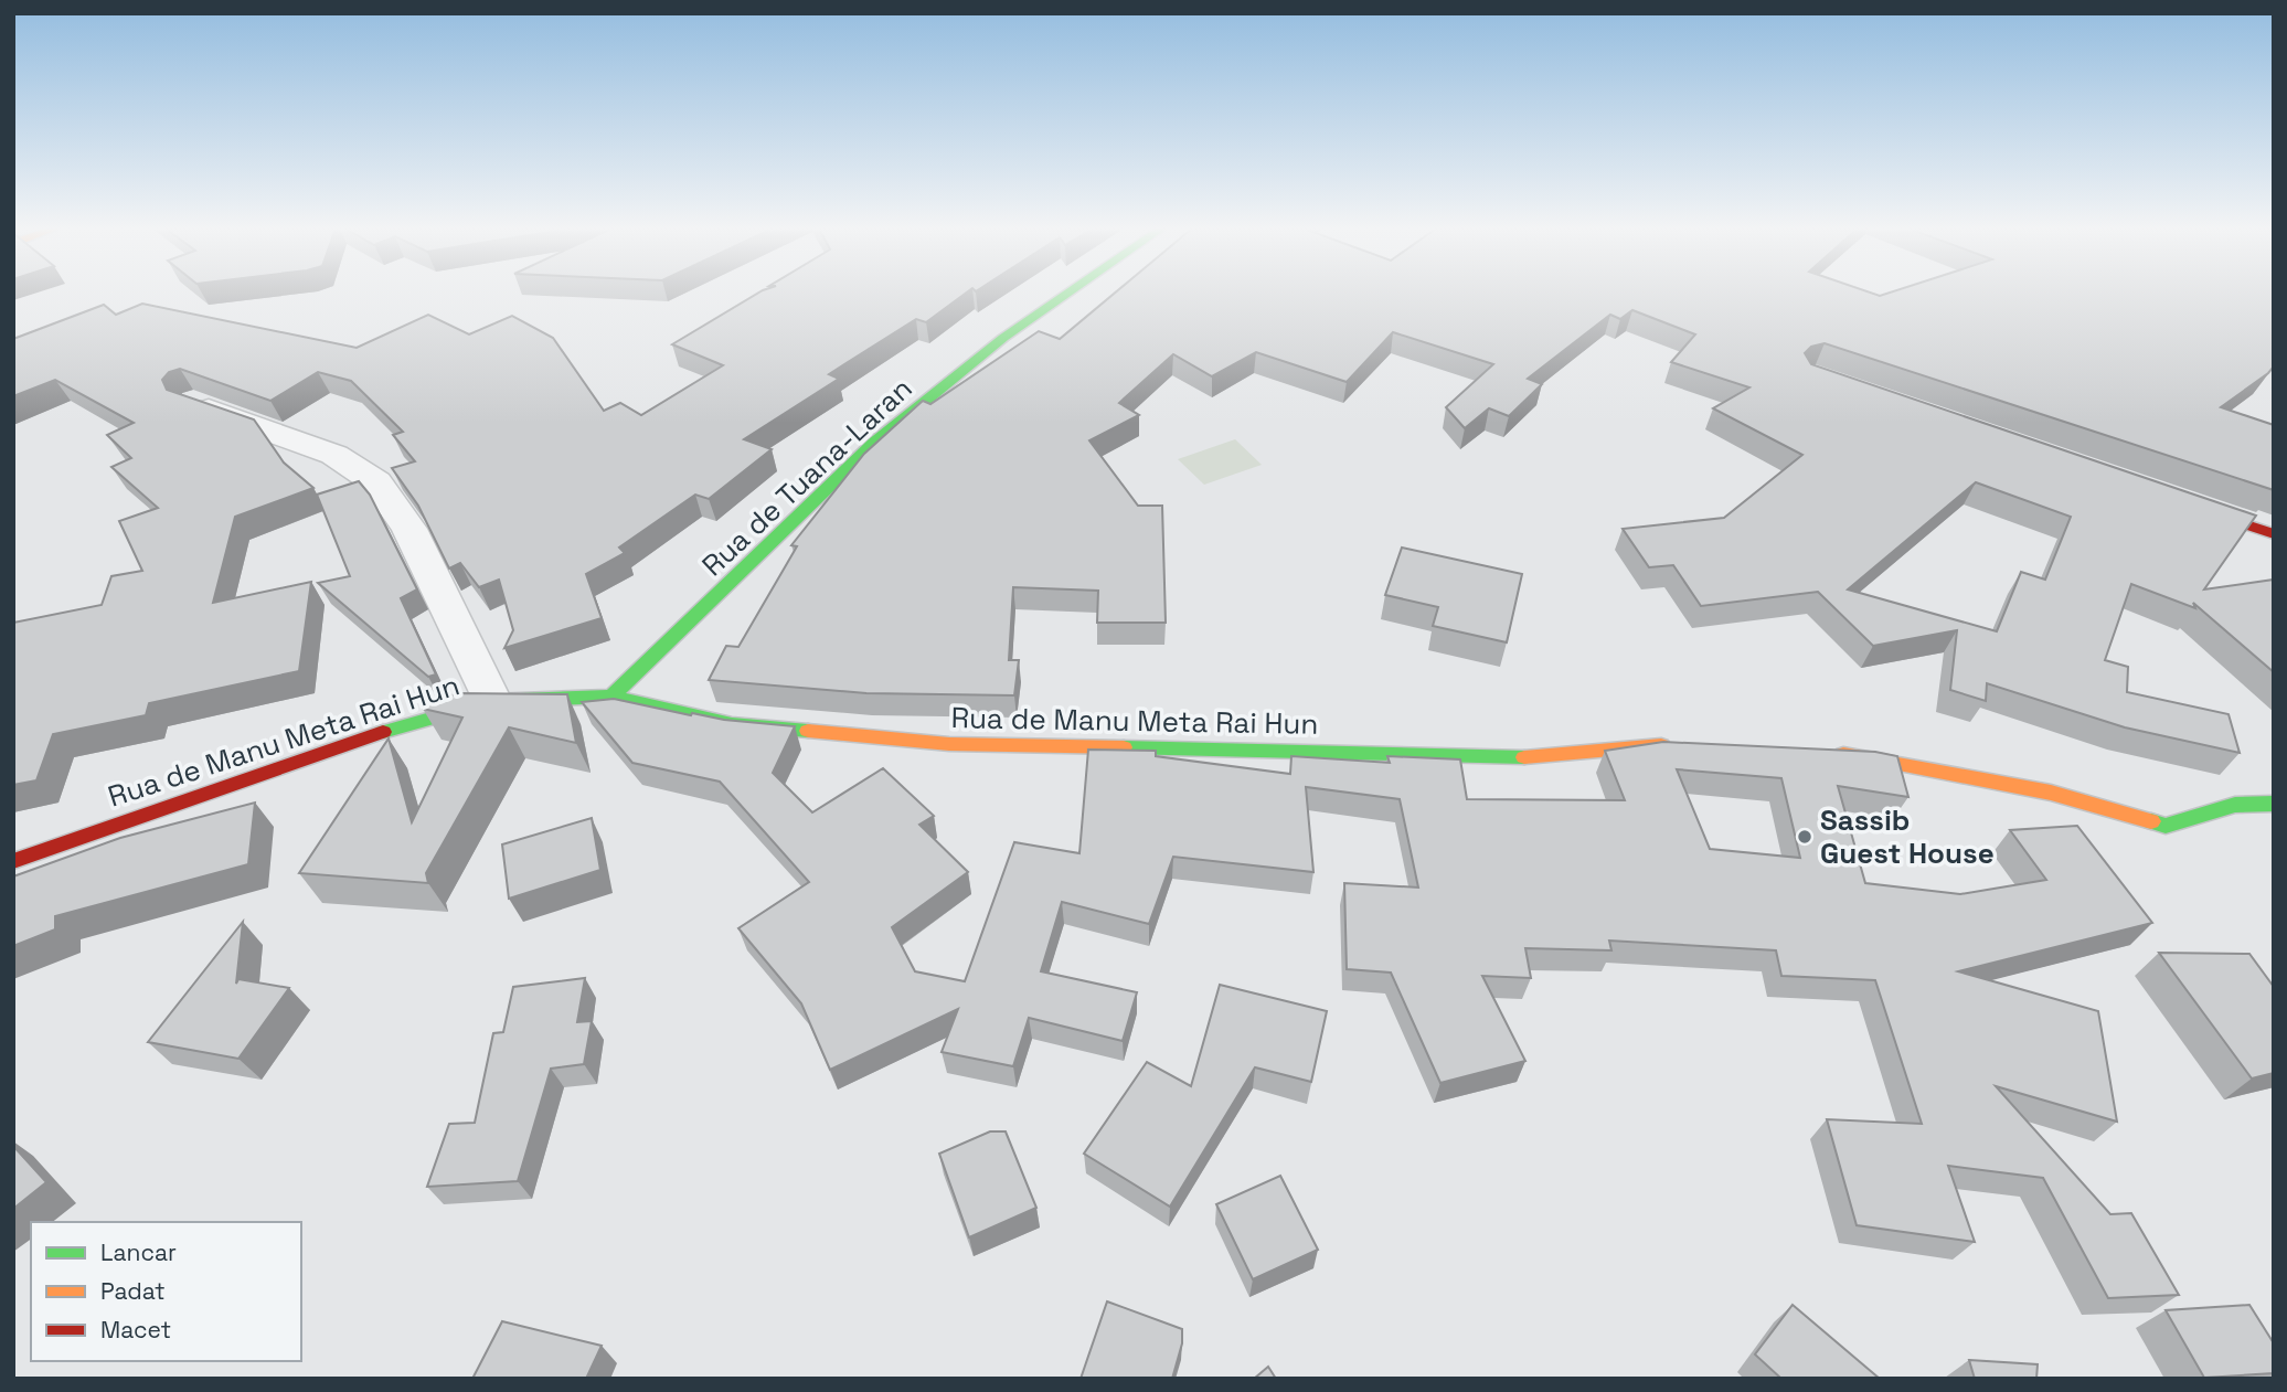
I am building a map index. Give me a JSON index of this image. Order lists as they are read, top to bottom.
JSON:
{
  "streets": {
    "street": ["Rua de Tuana-Laran", "Rua de Manu Meta Rai Hun"]
  },
  "crossings": [
    ["Rua de Tuana-Laran", "Rua de Manu Meta Rai Hun"]
  ],
  "places": ["Sassib Guest House"],
  "legend": ["Lancar", "Padat", "Macet"]
}
